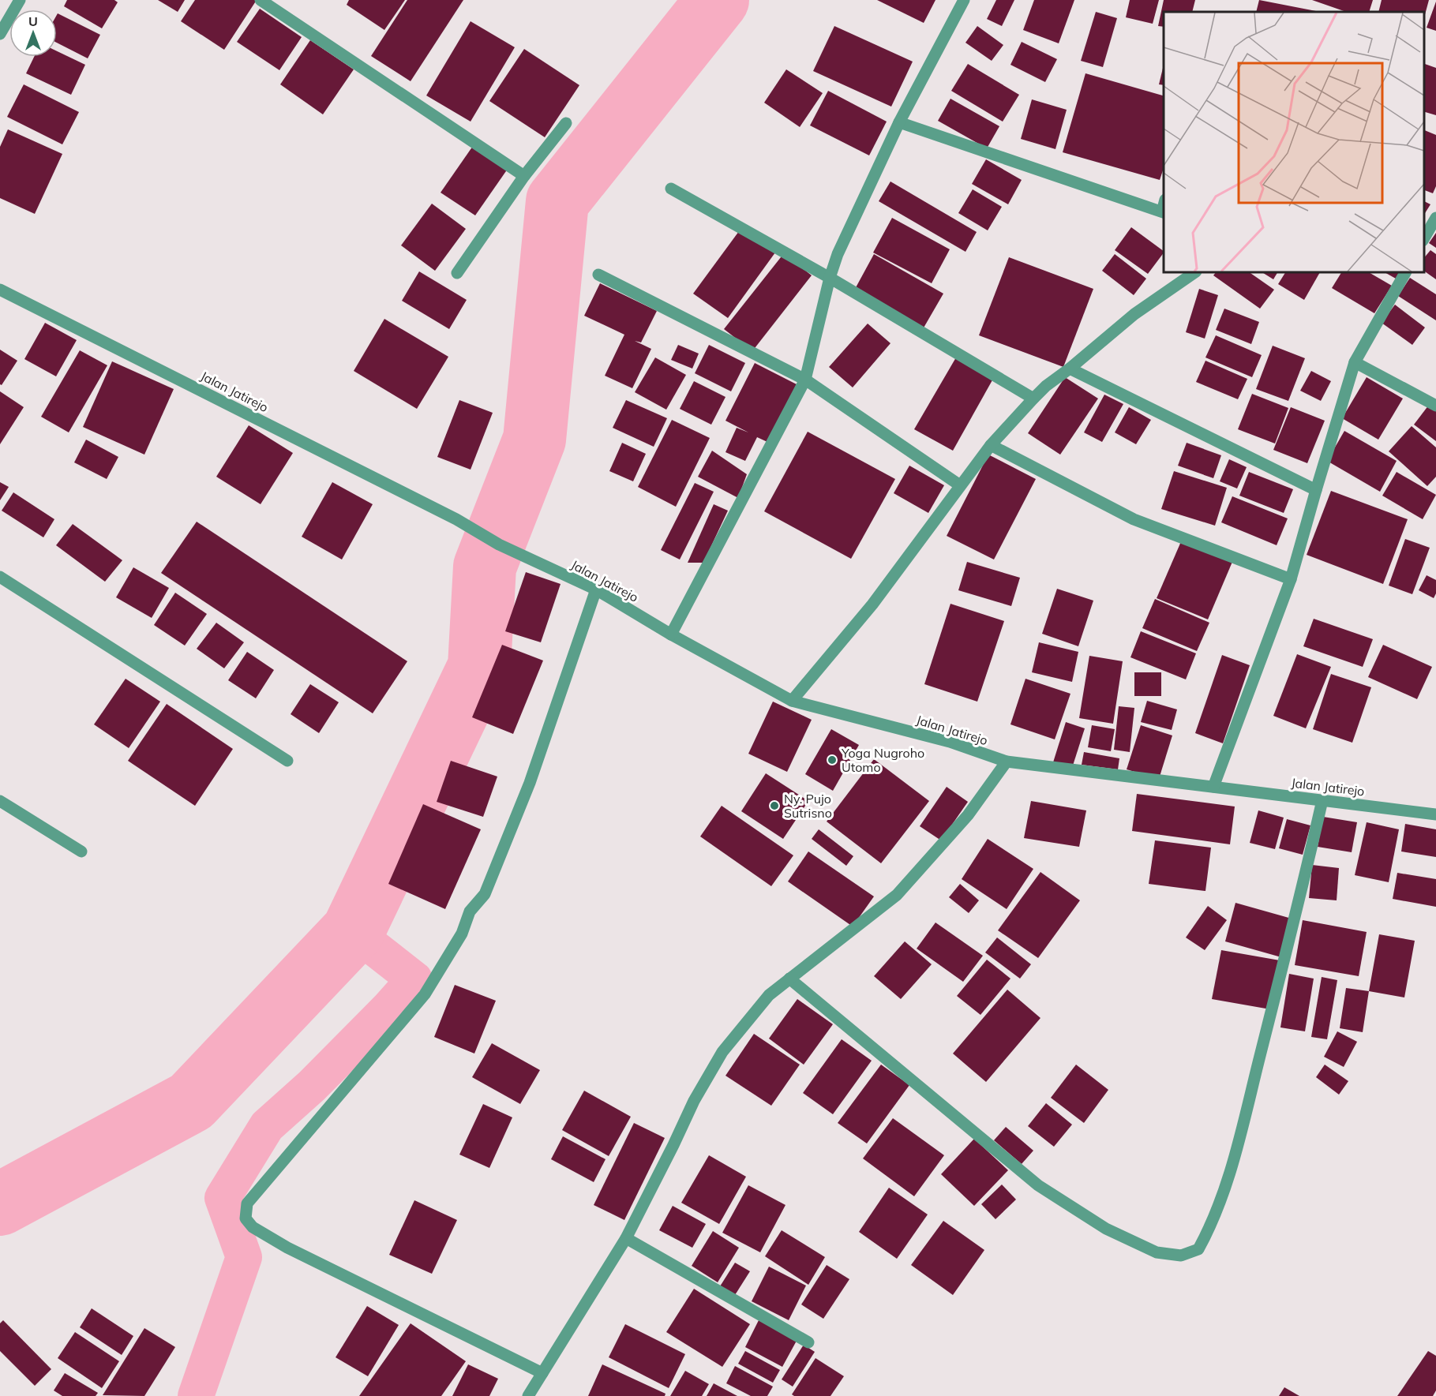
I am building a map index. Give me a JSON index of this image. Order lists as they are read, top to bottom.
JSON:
{
  "streets": {
    "street": ["Jalan Jatirejo"]
  },
  "places": ["Yoga Nugroho Utomo", "Ny. Pujo Sutrisno"],
  "north": "top"
}
